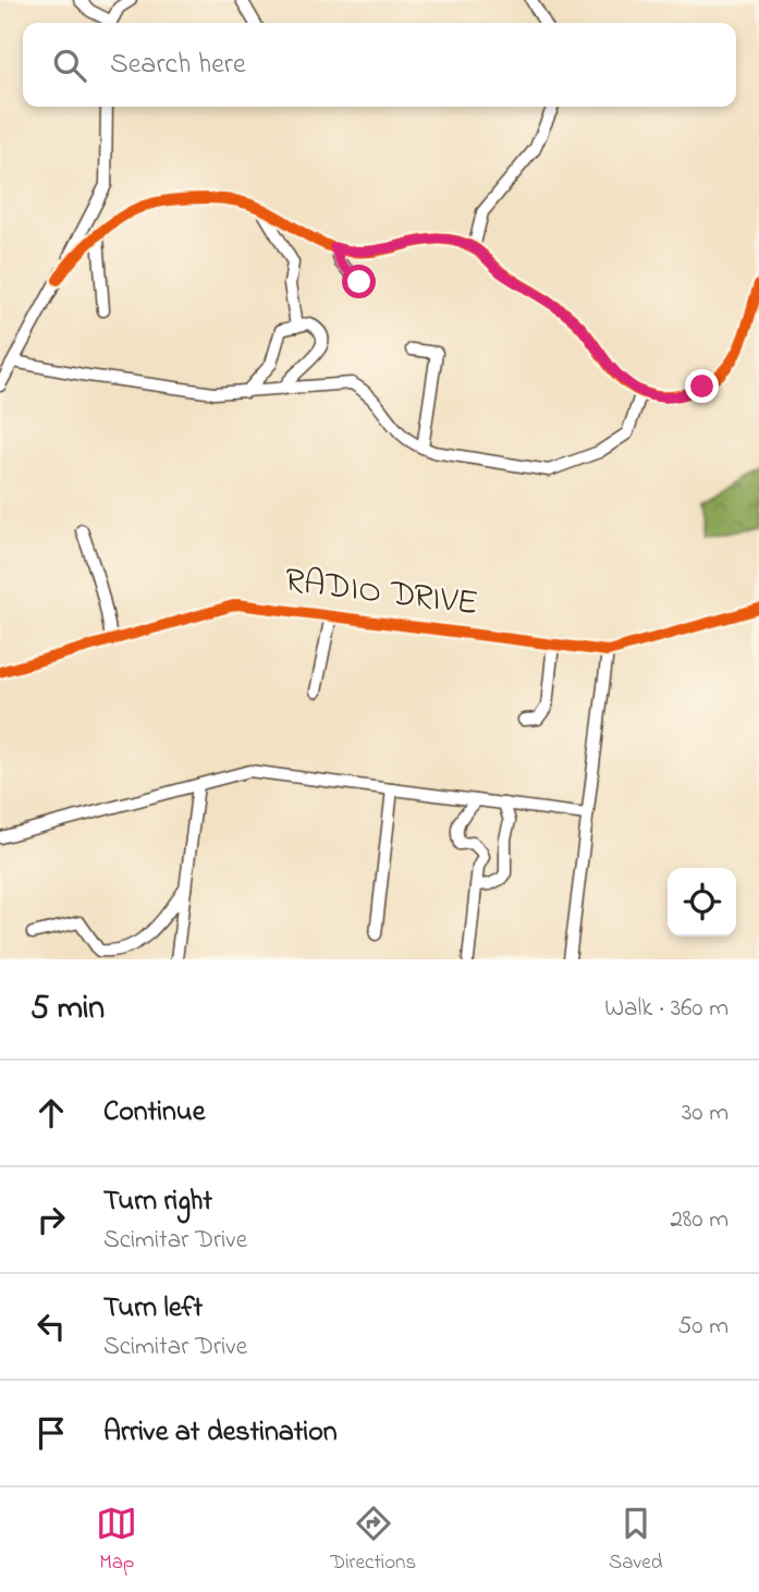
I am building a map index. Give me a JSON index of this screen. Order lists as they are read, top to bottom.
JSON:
{
  "streets": {
    "street": ["RADIO DRIVE"]
  },
  "page": {
    "search": "Search here",
    "heading": ["5 min", "Walk · 360 m"],
    "list": [
      ["Continue", "30 m"],
      ["Turn right", "Scimitar Drive", "280 m"],
      ["Turn left", "Scimitar Drive", "50 m"],
      "Arrive at destination"
    ],
    "nav": ["Map", "Directions", "Saved"]
  }
}
